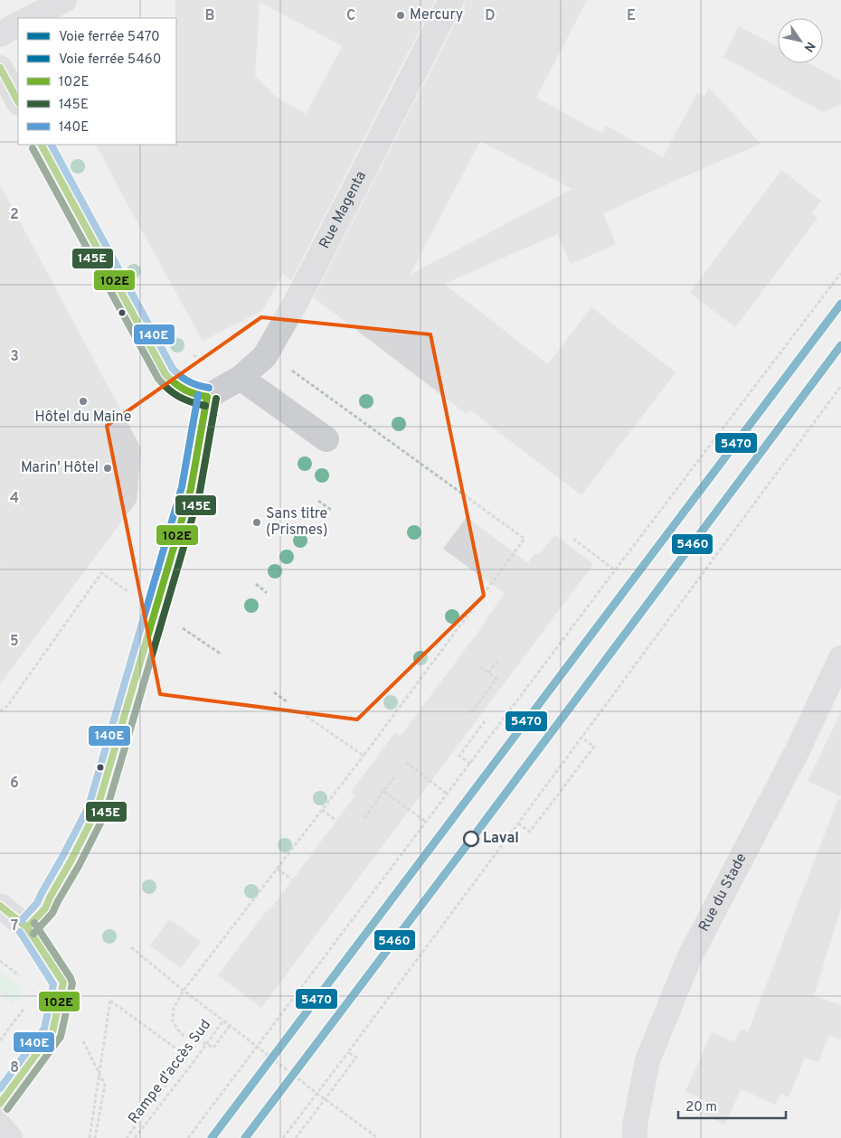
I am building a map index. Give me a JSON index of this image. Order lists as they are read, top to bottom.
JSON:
{
  "streets": {
    "street": ["Rue Magenta", "Rue du Stade"],
    "path": ["Rampe d'accès Sud"]
  },
  "places": [
    "Mercury",
    "Hôtel du Maine",
    "Marin' Hôtel",
    "Sans titre (Prismes)",
    "Laval"
  ],
  "lines": [
    "transit line 102E",
    "transit line 140E",
    "transit line 145E",
    "rail line 5470",
    "rail line 5460"
  ],
  "legend": [
    "Voie ferrée 5470",
    "Voie ferrée 5460",
    "102E",
    "145E",
    "140E"
  ],
  "scale_bar": "20 m",
  "north": "bottom right",
  "grid": {
    "columns": [
      "B",
      "C",
      "D",
      "E"
    ],
    "rows": [
      "2",
      "3",
      "4",
      "5",
      "6",
      "7",
      "8"
    ]
  }
}
